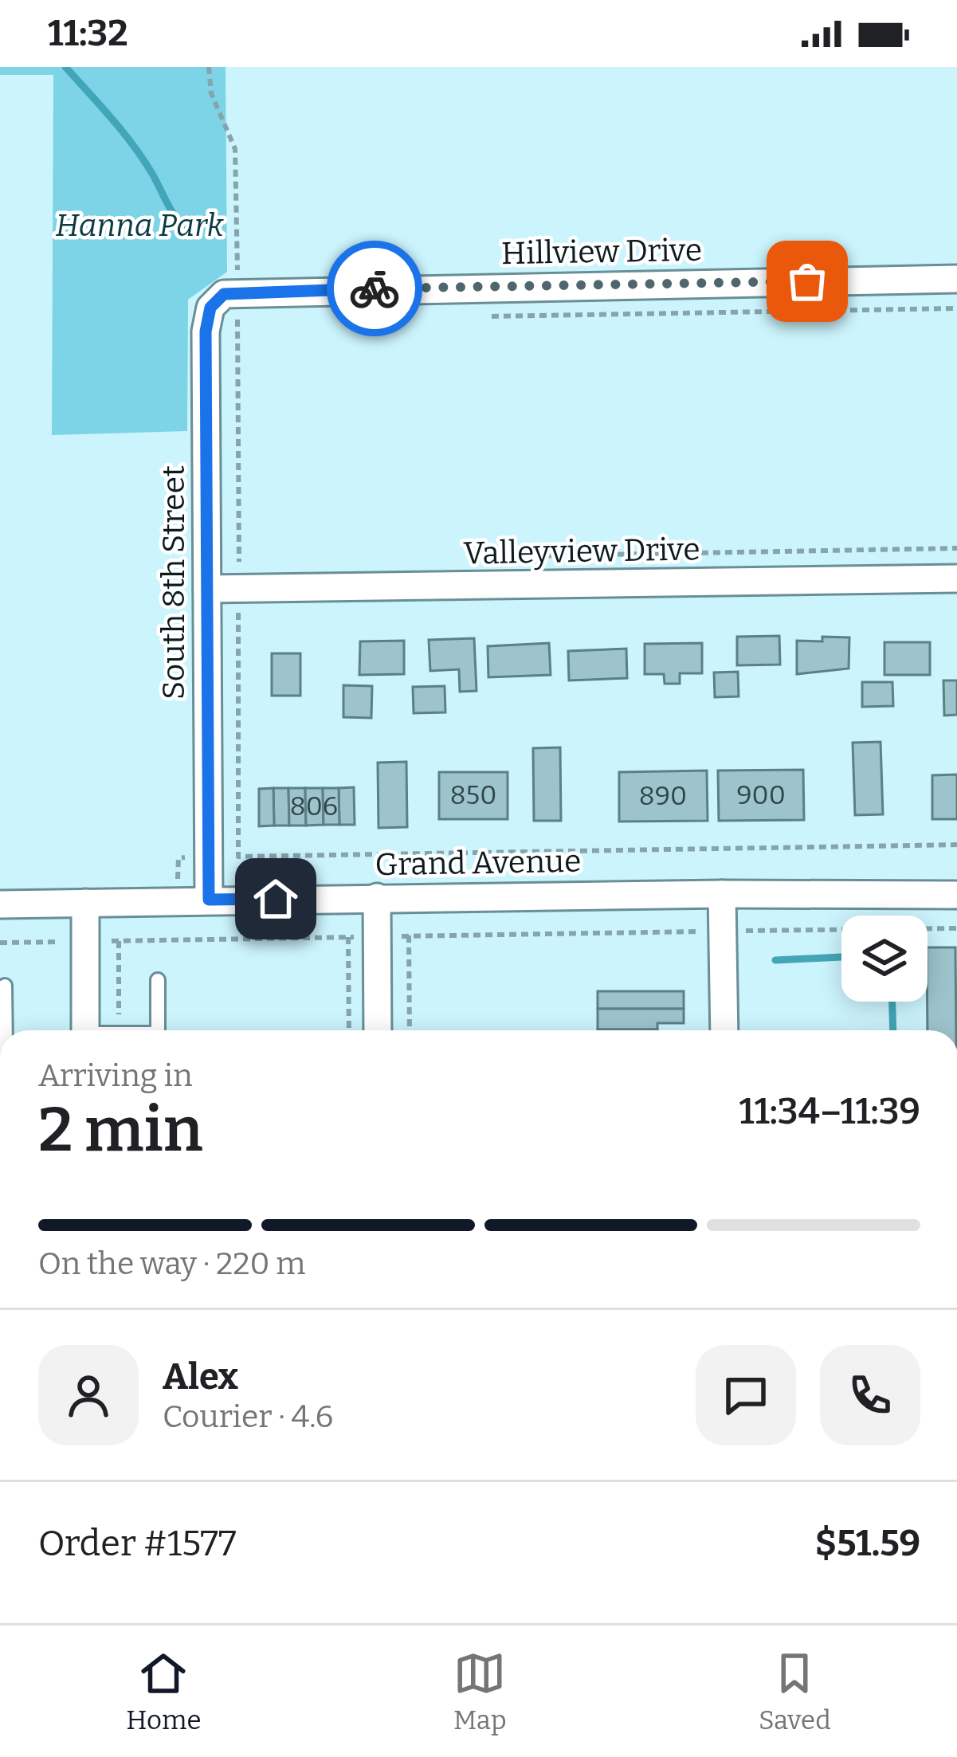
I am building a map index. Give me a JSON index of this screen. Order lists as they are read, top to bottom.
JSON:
{
  "streets": {
    "street": [
      "Hillview Drive",
      "Valleyview Drive",
      "South 8th Street",
      "Grand Avenue"
    ]
  },
  "crossings": [
    ["Hillview Drive", "South 8th Street"],
    ["Valleyview Drive", "South 8th Street"],
    ["South 8th Street", "Grand Avenue"]
  ],
  "parks": ["Hanna Park"],
  "house_numbers": [
    "850",
    "900",
    "890",
    "806"
  ],
  "page": {
    "status": "11:32",
    "heading": ["2 min", "Arriving in", "11:34–11:39"],
    "panel": [
      "Alex",
      "Courier · 4.6",
      "Order #1577",
      "$51.59"
    ],
    "bar": "On the way · 220 m",
    "tabs": ["Home", "Map", "Saved"]
  }
}
